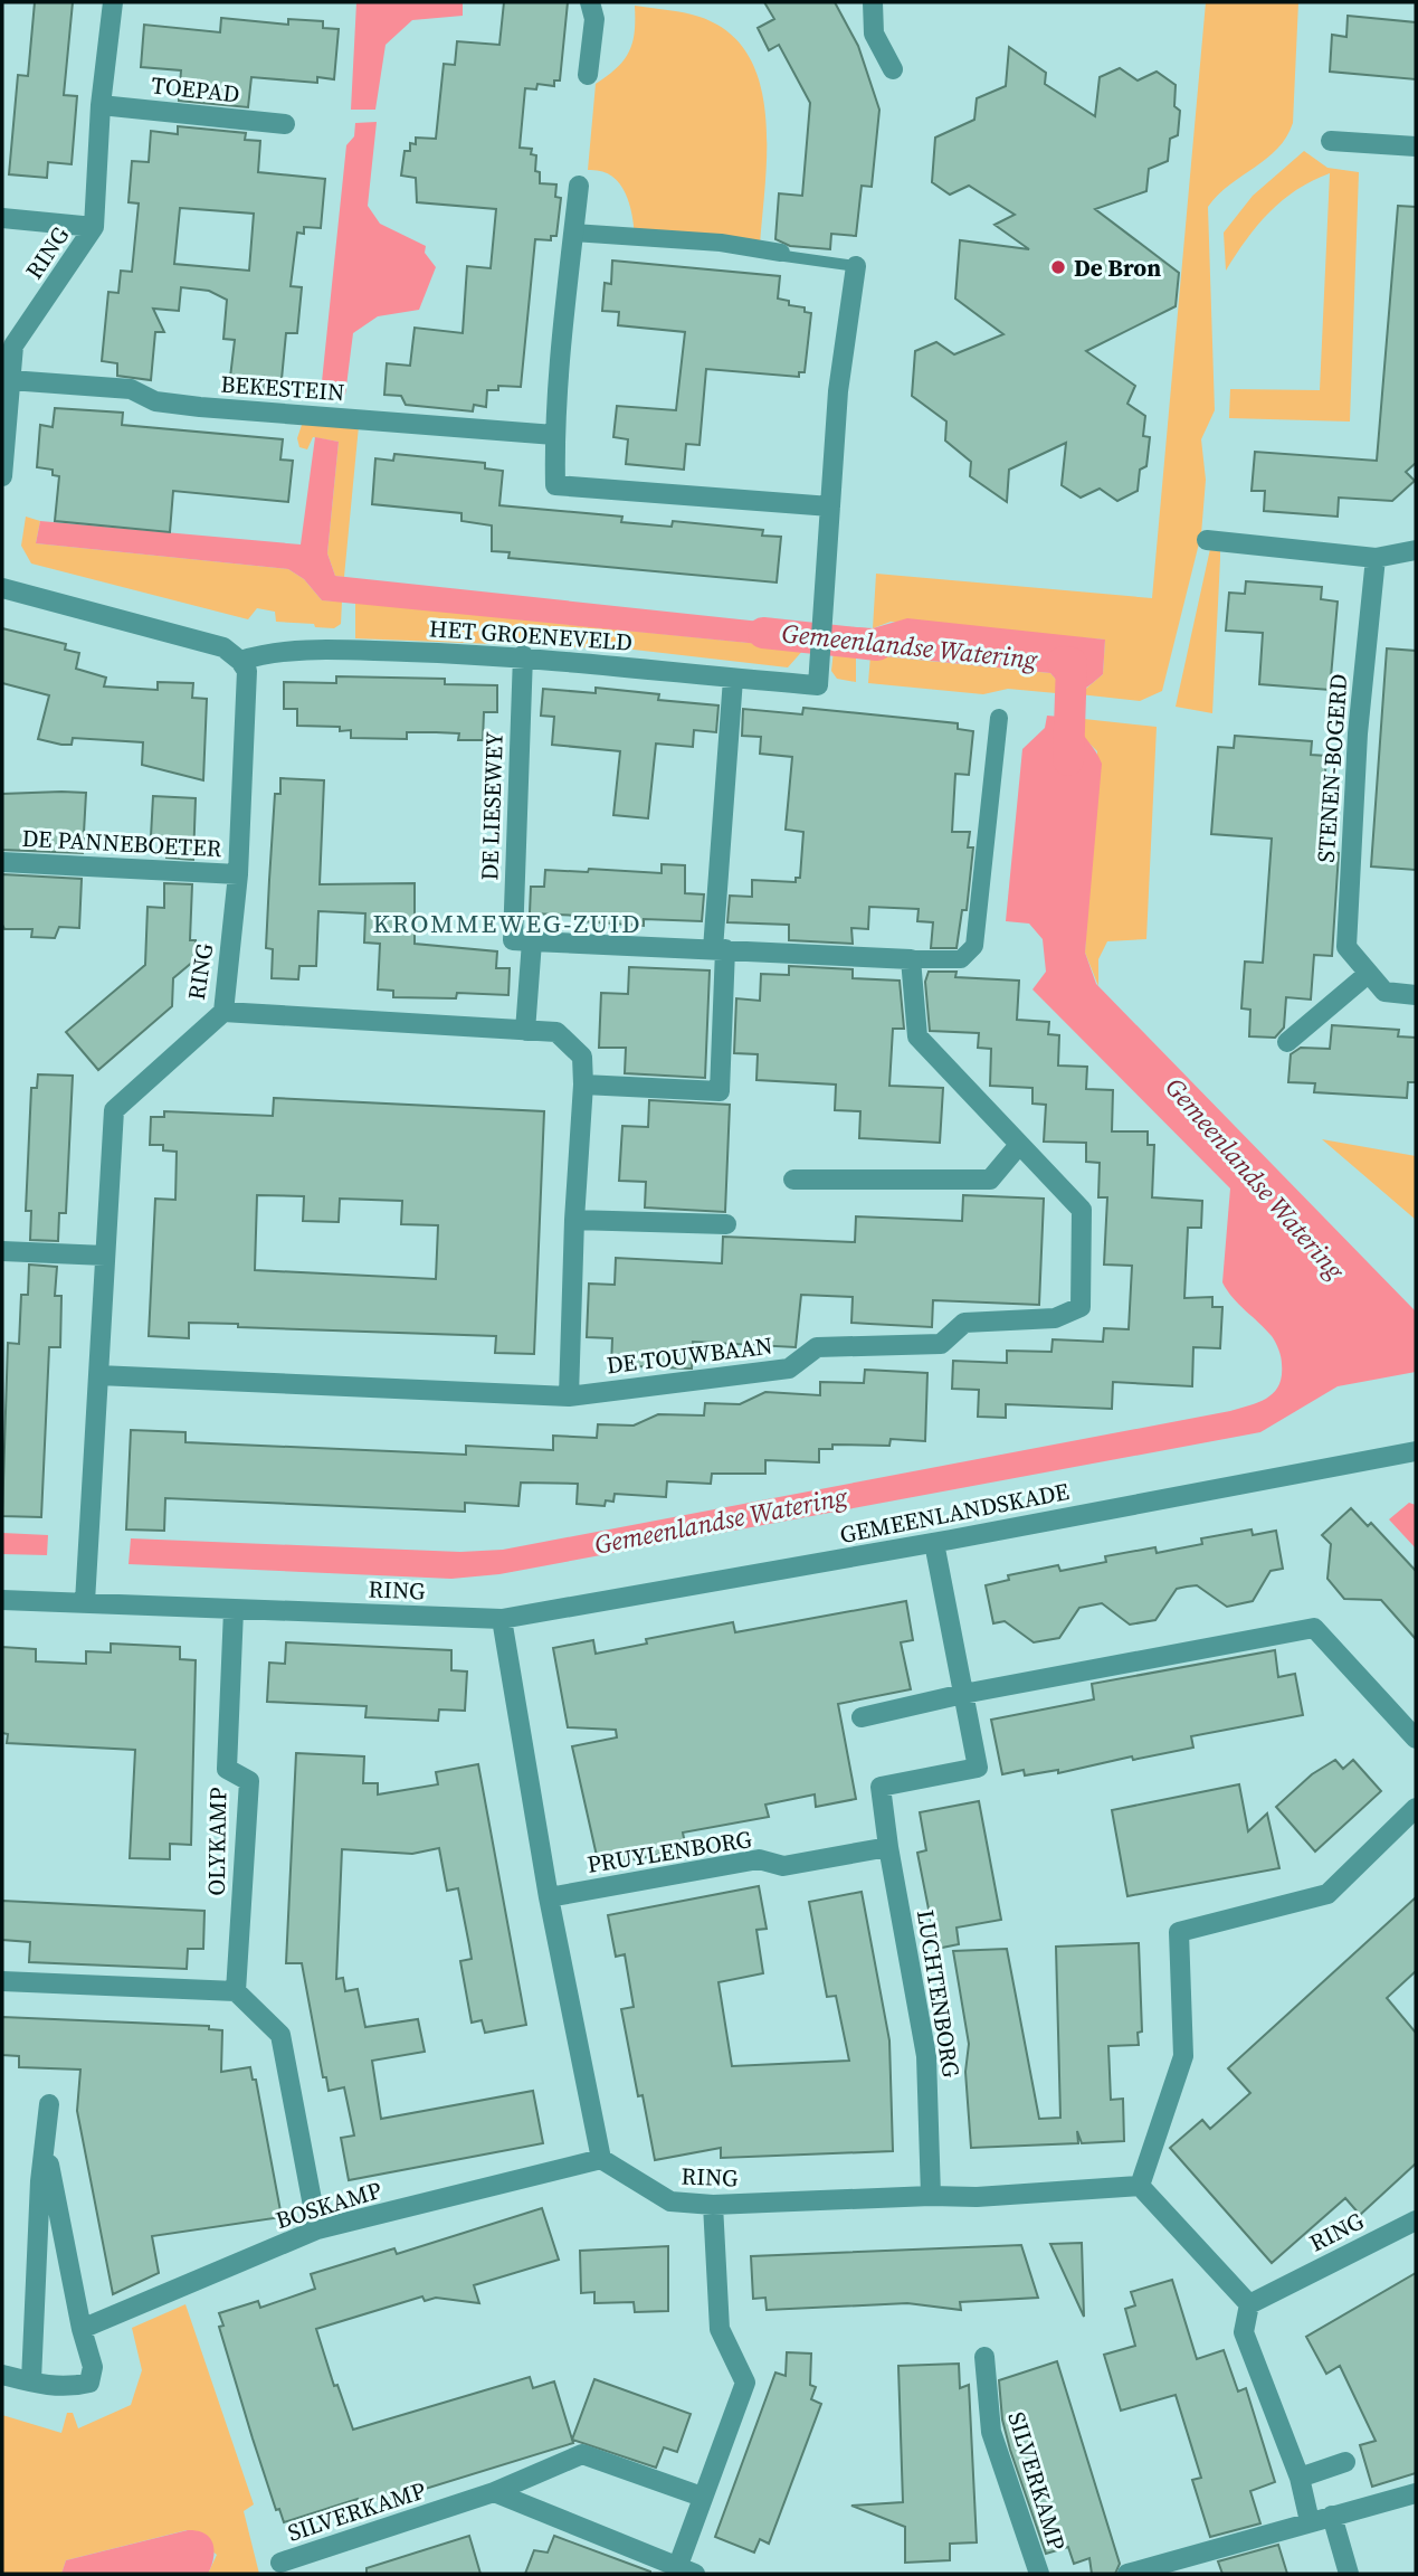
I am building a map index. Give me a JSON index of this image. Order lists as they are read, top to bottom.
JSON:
{
  "streets": {
    "street": [
      "TOEPAD",
      "RING",
      "BEKESTEIN",
      "HET GROENEVELD",
      "STENEN-BOGERD",
      "DE LIESEWEY",
      "DE PANNEBOETER",
      "DE TOUWBAAN",
      "GEMEENLANDSKADE",
      "OLYKAMP",
      "PRUYLENBORG",
      "LUCHTENBORG",
      "BOSKAMP",
      "SILVERKAMP"
    ]
  },
  "crossings": [
    ["TOEPAD", "RING"],
    ["RING", "BEKESTEIN"],
    ["RING", "HET GROENEVELD"],
    ["RING", "DE PANNEBOETER"],
    ["RING", "DE TOUWBAAN"],
    ["RING", "GEMEENLANDSKADE"],
    ["RING", "OLYKAMP"],
    ["RING", "LUCHTENBORG"],
    ["RING", "BOSKAMP"],
    ["HET GROENEVELD", "DE LIESEWEY"],
    ["PRUYLENBORG", "LUCHTENBORG"]
  ],
  "districts": ["KROMMEWEG-ZUID"],
  "water": ["Gemeenlandse Watering"],
  "places": ["De Bron"]
}
